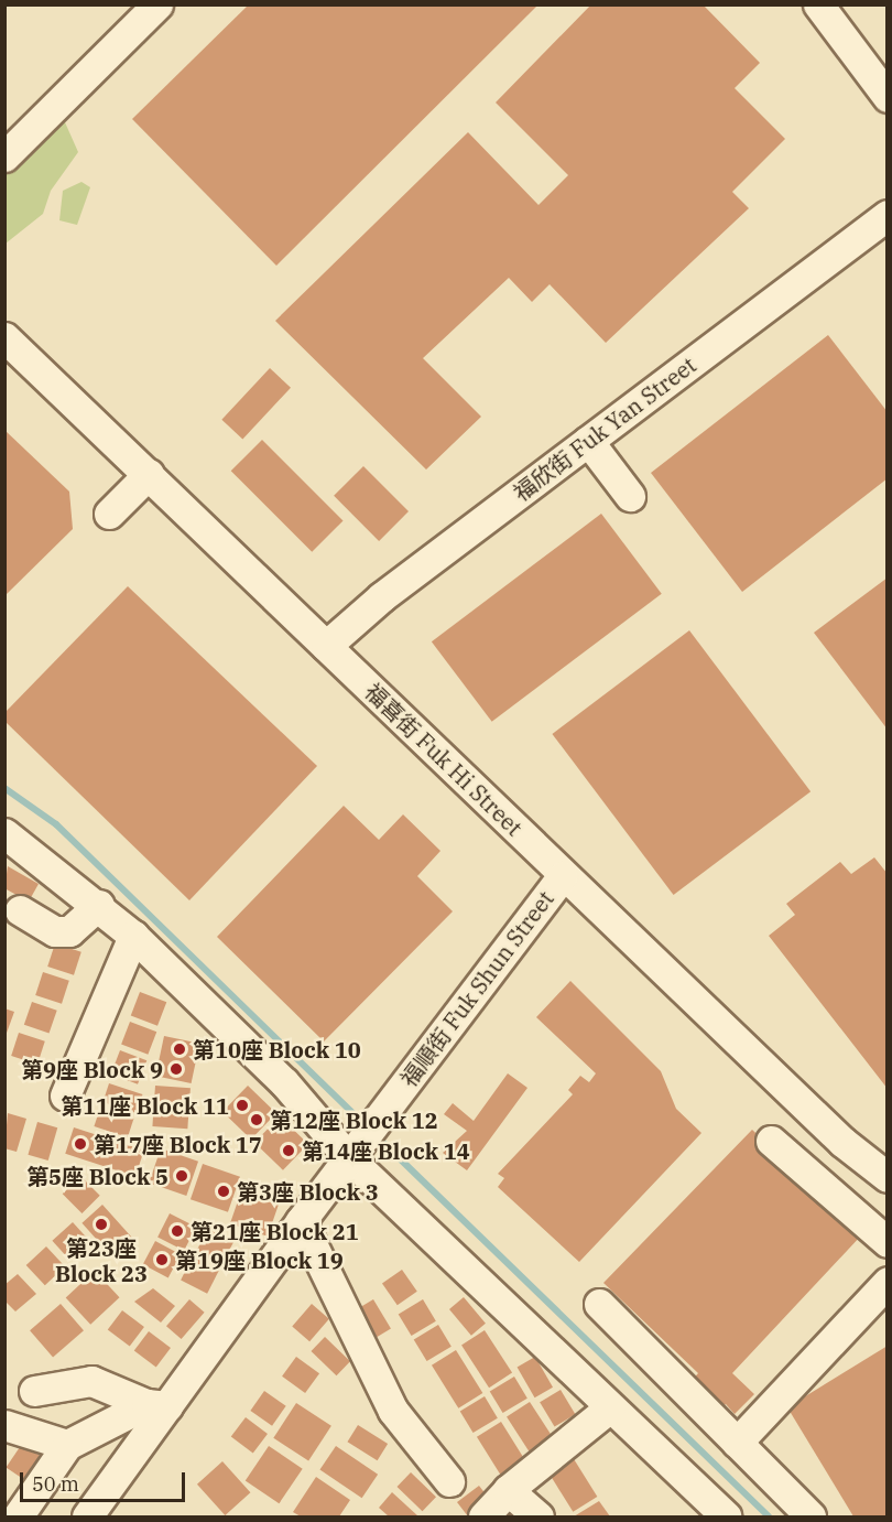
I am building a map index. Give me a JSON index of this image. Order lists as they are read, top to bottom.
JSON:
{
  "streets": {
    "street": ["福欣街 Fuk Yan Street", "福喜街 Fuk Hi Street", "福順街 Fuk Shun Street"]
  },
  "crossings": [
    ["福欣街 Fuk Yan Street", "福喜街 Fuk Hi Street"],
    ["福喜街 Fuk Hi Street", "福順街 Fuk Shun Street"]
  ],
  "places": [
    "第10座 Block 10",
    "第9座 Block 9",
    "第11座 Block 11",
    "第12座 Block 12",
    "第17座 Block 17",
    "第14座 Block 14",
    "第5座 Block 5",
    "第3座 Block 3",
    "第23座 Block 23",
    "第21座 Block 21",
    "第19座 Block 19"
  ],
  "scale_bar": "50 m"
}
